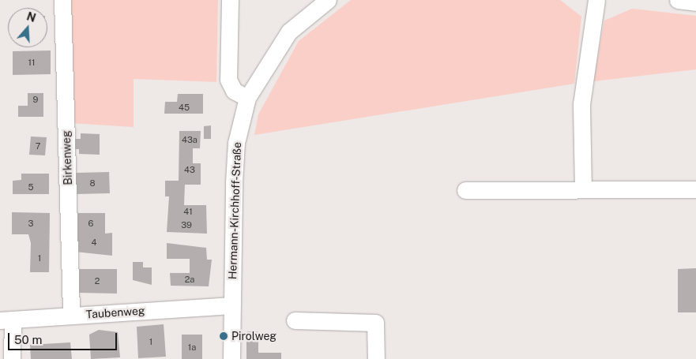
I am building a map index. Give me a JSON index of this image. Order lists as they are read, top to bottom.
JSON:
{
  "streets": {
    "street": ["Birkenweg", "Hermann-Kirchhoff-Straße", "Taubenweg"]
  },
  "crossings": [
    ["Birkenweg", "Taubenweg"],
    ["Hermann-Kirchhoff-Straße", "Taubenweg"]
  ],
  "places": ["Pirolweg"],
  "house_numbers": [
    "11",
    "9",
    "45",
    "43a",
    "7",
    "43",
    "8",
    "5",
    "41",
    "3",
    "6",
    "39",
    "4",
    "1",
    "2a",
    "2",
    "1",
    "1a"
  ],
  "scale_bar": "50 m",
  "north": "top"
}
